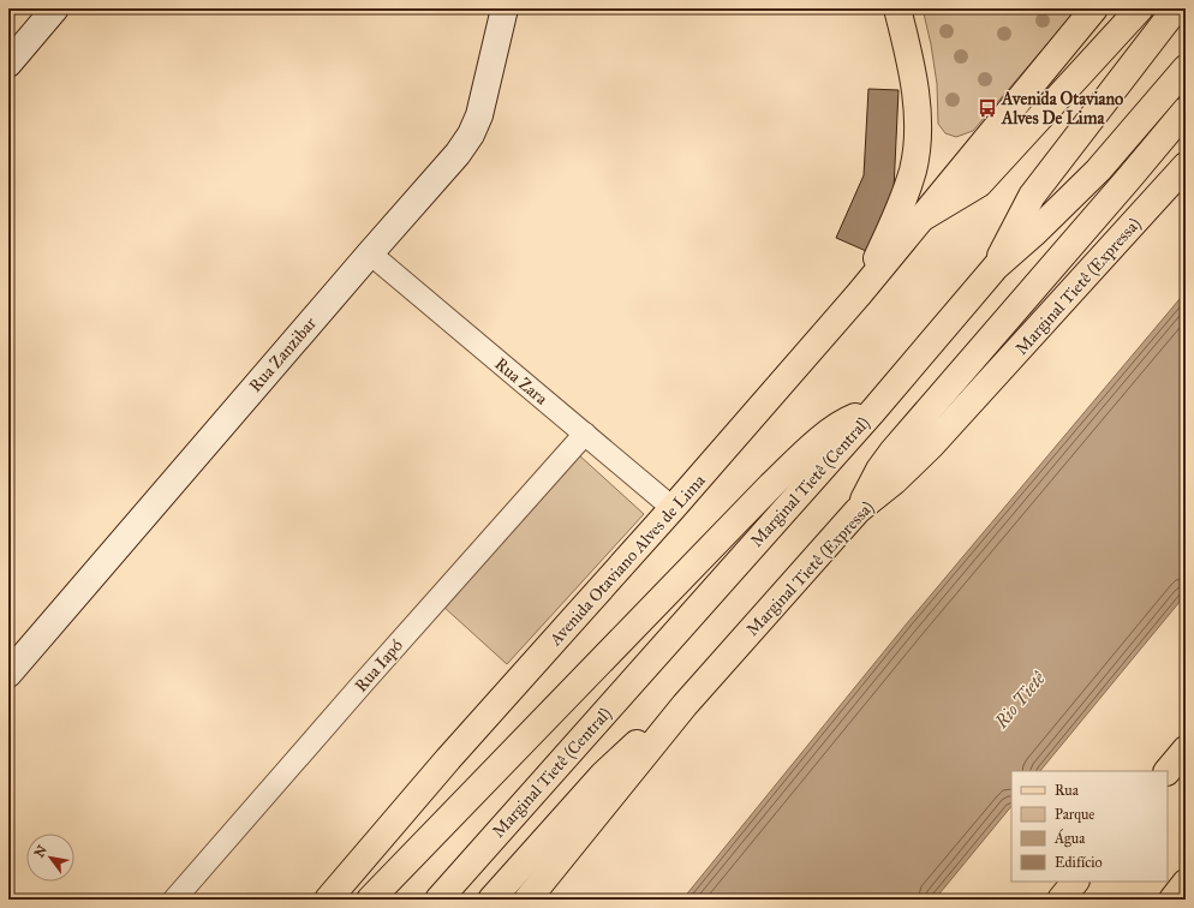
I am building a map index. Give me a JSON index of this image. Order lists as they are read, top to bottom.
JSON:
{
  "streets": {
    "main road": ["Marginal Tietê (Expressa)", "Marginal Tietê (Central)", "Avenida Otaviano Alves de Lima"],
    "street": ["Rua Zanzibar", "Rua Zara", "Rua Iapó"]
  },
  "crossings": [
    ["Rua Zanzibar", "Rua Zara"],
    ["Rua Zara", "Avenida Otaviano Alves de Lima"],
    ["Rua Zara", "Rua Iapó"]
  ],
  "water": ["Rio Tietê"],
  "places": {
    "bus stop": ["Avenida Otaviano Alves De Lima"]
  },
  "legend": [
    "Rua",
    "Parque",
    "Água",
    "Edifício"
  ],
  "north": "top left"
}
